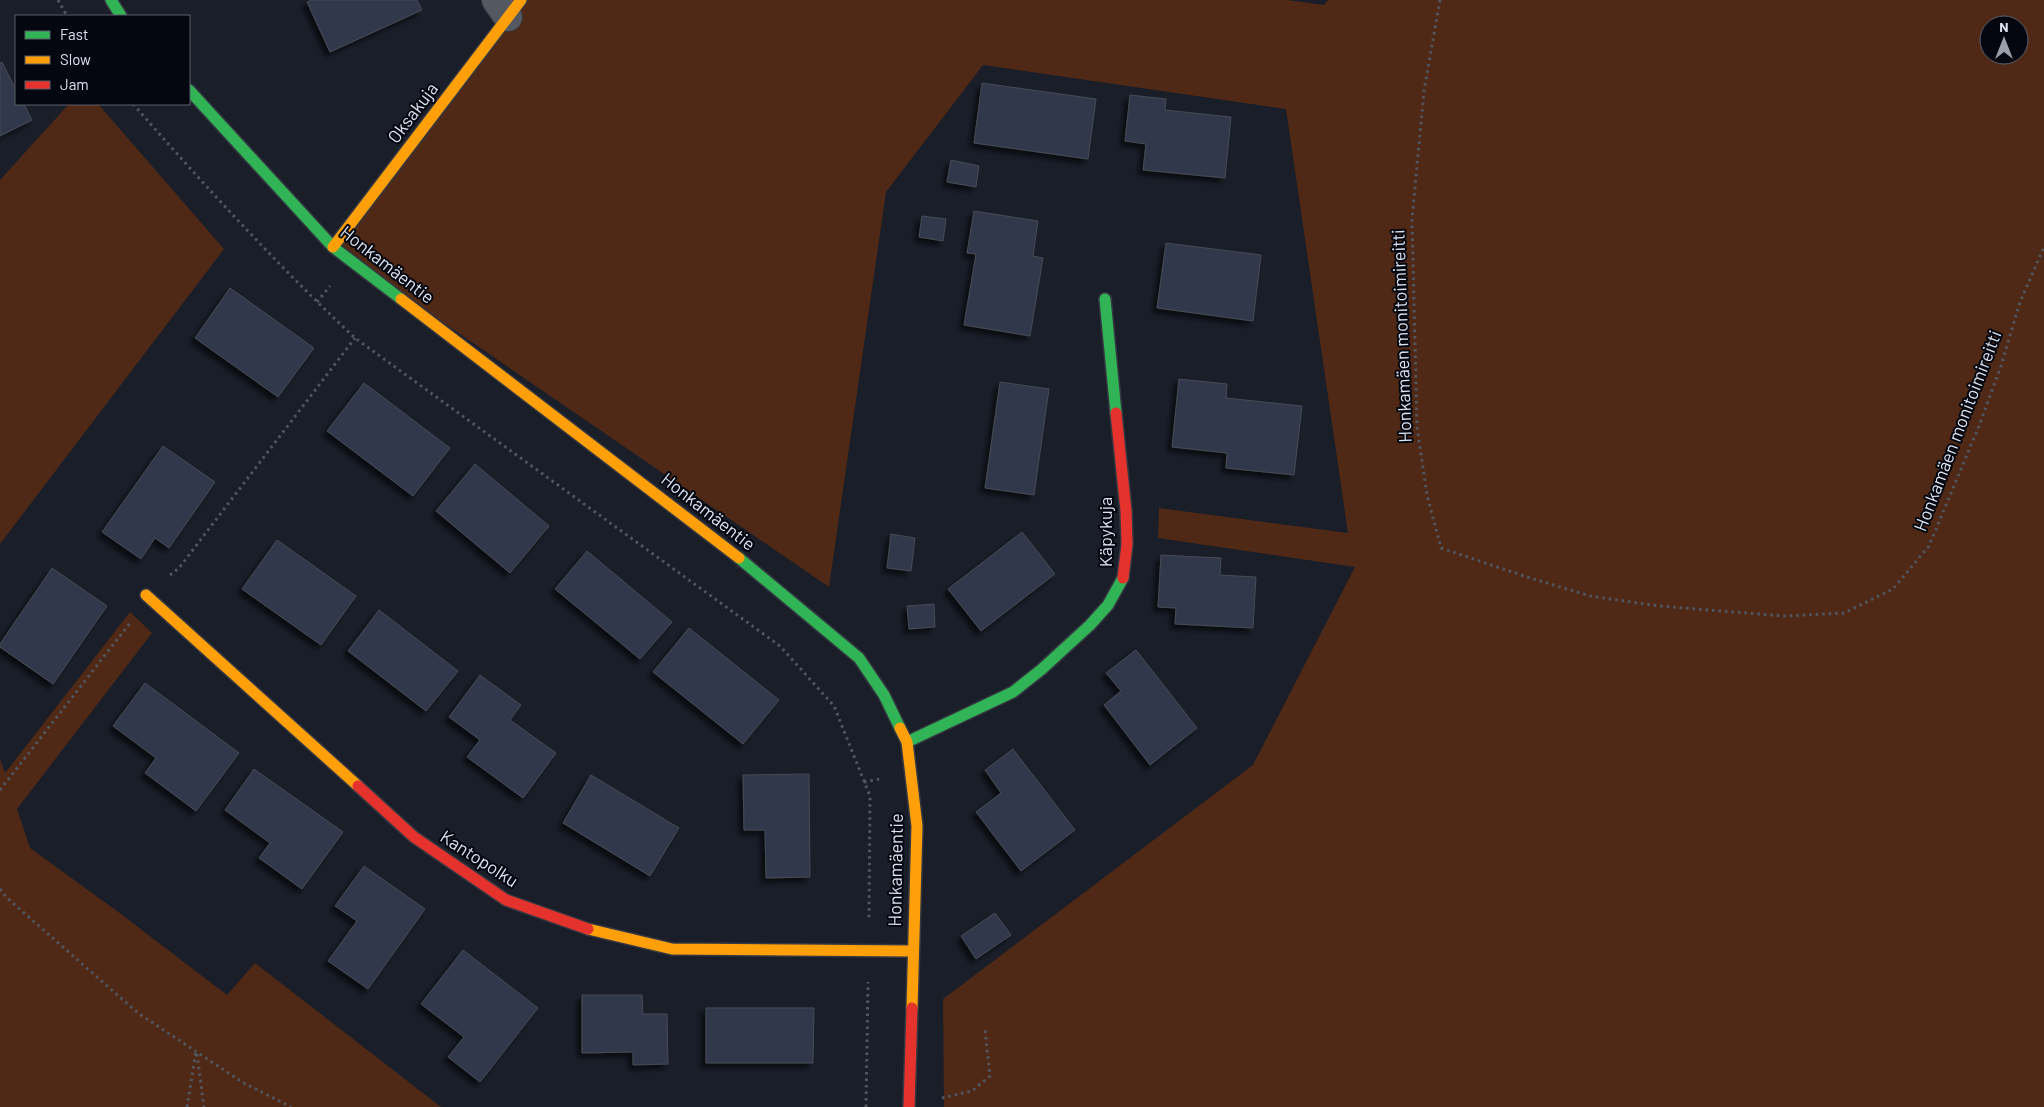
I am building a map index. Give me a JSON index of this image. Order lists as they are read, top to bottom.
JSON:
{
  "streets": {
    "street": [
      "Oksakuja",
      "Honkamäentie",
      "Käpykuja",
      "Kantopolku"
    ],
    "path": ["Honkamäen monitoimireitti"]
  },
  "crossings": [
    ["Oksakuja", "Honkamäentie"],
    ["Honkamäentie", "Käpykuja"],
    ["Honkamäentie", "Kantopolku"]
  ],
  "legend": ["Fast", "Slow", "Jam"],
  "north": "top"
}
